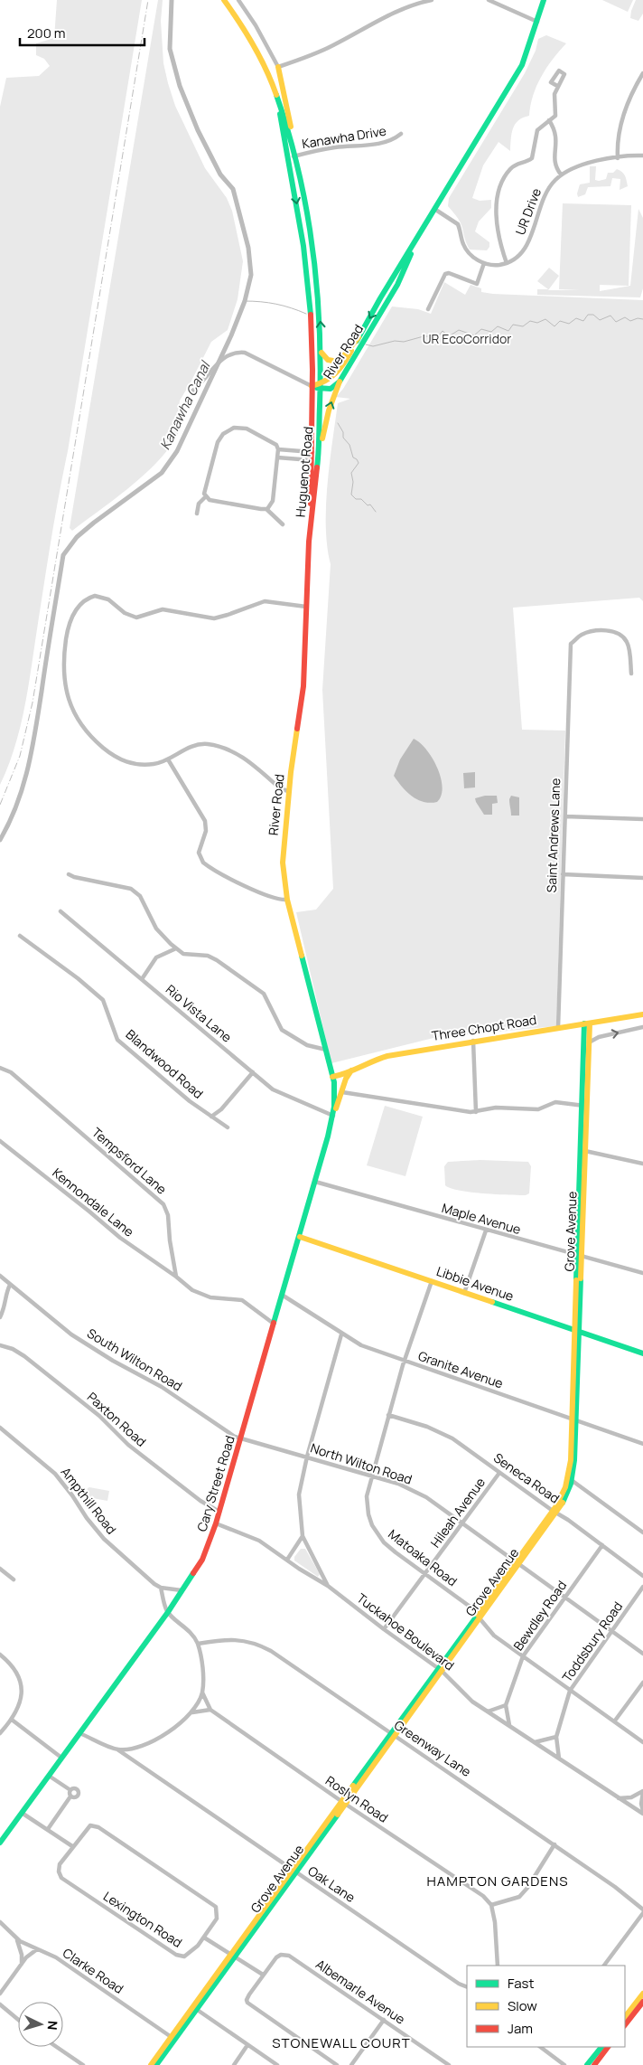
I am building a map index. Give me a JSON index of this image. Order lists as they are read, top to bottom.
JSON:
{
  "streets": {
    "main road": [
      "River Road",
      "Huguenot Road",
      "Three Chopt Road",
      "Grove Avenue",
      "Libbie Avenue",
      "Cary Street Road"
    ],
    "street": [
      "Kanawha Drive",
      "UR Drive",
      "Saint Andrews Lane",
      "Rio Vista Lane",
      "Blandwood Road",
      "Tempsford Lane",
      "Kennondale Lane",
      "Maple Avenue",
      "South Wilton Road",
      "Granite Avenue",
      "Paxton Road",
      "North Wilton Road",
      "Seneca Road",
      "Ampthill Road",
      "Hileah Avenue",
      "Matoaka Road",
      "Bewdley Road",
      "Tuckahoe Boulevard",
      "Toddsbury Road",
      "Greenway Lane",
      "Roslyn Road",
      "Oak Lane",
      "Lexington Road",
      "Clarke Road",
      "Albemarle Avenue"
    ]
  },
  "crossings": [
    ["Kanawha Drive", "Huguenot Road"],
    ["River Road", "Huguenot Road"],
    ["River Road", "Three Chopt Road"],
    ["River Road", "Cary Street Road"],
    ["Saint Andrews Lane", "Three Chopt Road"],
    ["Rio Vista Lane", "Cary Street Road"],
    ["Three Chopt Road", "Grove Avenue"],
    ["Three Chopt Road", "Cary Street Road"],
    ["Tempsford Lane", "Kennondale Lane"],
    ["Maple Avenue", "Grove Avenue"],
    ["Maple Avenue", "Cary Street Road"],
    ["Grove Avenue", "Libbie Avenue"],
    ["Grove Avenue", "Granite Avenue"],
    ["Grove Avenue", "North Wilton Road"],
    ["Grove Avenue", "Seneca Road"],
    ["Grove Avenue", "Matoaka Road"],
    ["Grove Avenue", "Tuckahoe Boulevard"],
    ["Grove Avenue", "Greenway Lane"],
    ["Grove Avenue", "Roslyn Road"],
    ["Grove Avenue", "Oak Lane"],
    ["Grove Avenue", "Clarke Road"],
    ["Libbie Avenue", "Cary Street Road"],
    ["Libbie Avenue", "Matoaka Road"],
    ["South Wilton Road", "North Wilton Road"],
    ["South Wilton Road", "Cary Street Road"],
    ["Granite Avenue", "Cary Street Road"],
    ["Granite Avenue", "Matoaka Road"],
    ["Paxton Road", "Cary Street Road"],
    ["North Wilton Road", "Cary Street Road"],
    ["North Wilton Road", "Hileah Avenue"],
    ["North Wilton Road", "Matoaka Road"],
    ["North Wilton Road", "Bewdley Road"],
    ["North Wilton Road", "Toddsbury Road"],
    ["Seneca Road", "Hileah Avenue"],
    ["Seneca Road", "Matoaka Road"],
    ["Seneca Road", "Bewdley Road"],
    ["Cary Street Road", "Tuckahoe Boulevard"],
    ["Cary Street Road", "Oak Lane"],
    ["Hileah Avenue", "Matoaka Road"],
    ["Hileah Avenue", "Tuckahoe Boulevard"],
    ["Matoaka Road", "Bewdley Road"],
    ["Matoaka Road", "Toddsbury Road"],
    ["Bewdley Road", "Tuckahoe Boulevard"],
    ["Tuckahoe Boulevard", "Toddsbury Road"]
  ],
  "districts": ["HAMPTON GARDENS", "STONEWALL COURT"],
  "water": ["Kanawha Canal"],
  "parks": ["UR EcoCorridor"],
  "legend": ["Fast", "Slow", "Jam"],
  "scale_bar": "200 m",
  "north": "right"
}
